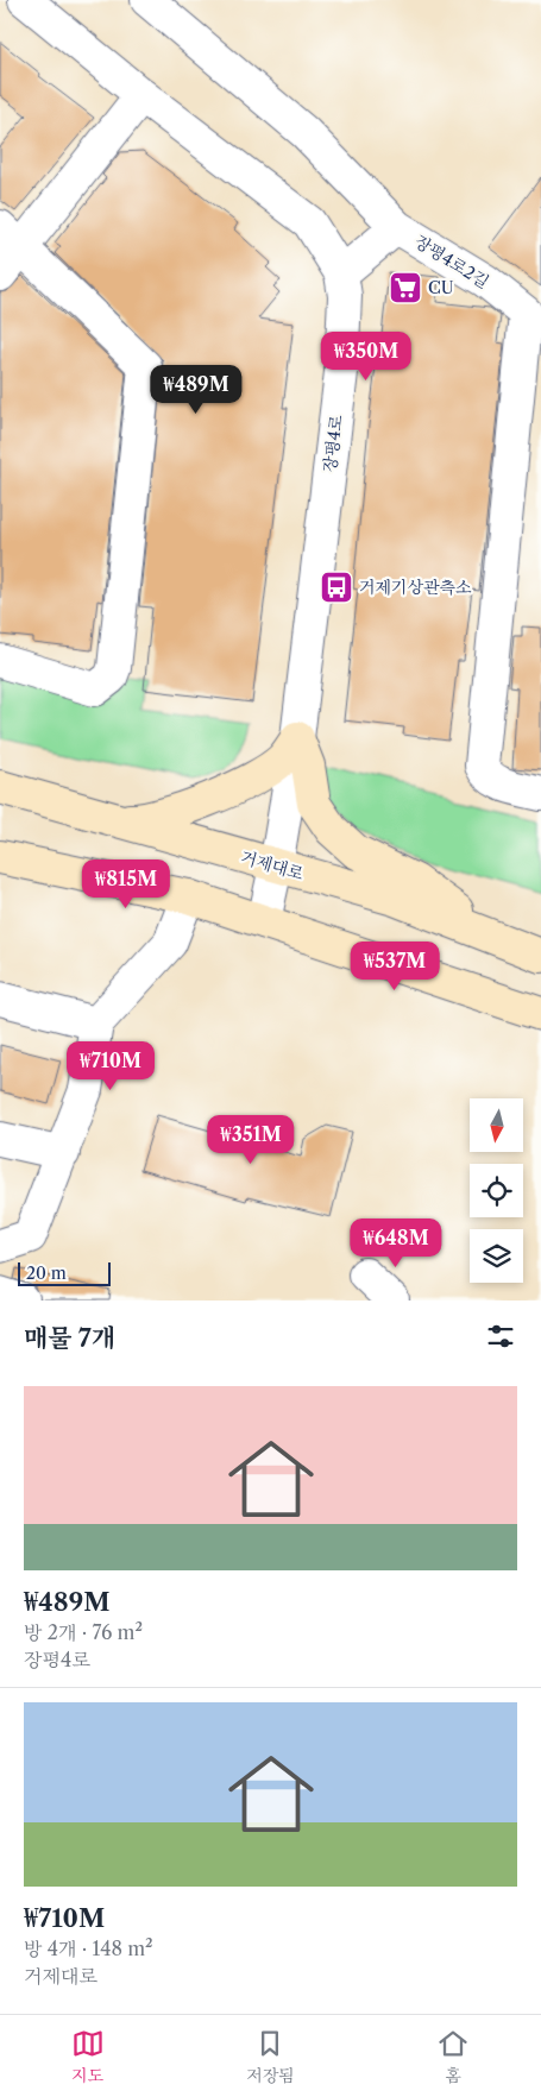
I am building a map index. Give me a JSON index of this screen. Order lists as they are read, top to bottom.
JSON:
{
  "streets": {
    "main road": ["거제대로"],
    "street": ["장평4로2길", "장평4로"]
  },
  "crossings": [
    ["장평4로", "거제대로"]
  ],
  "places": {
    "supermarket": ["CU"],
    "bus stop": ["거제기상관측소"]
  },
  "scale_bar": "20 m",
  "north": "bottom",
  "page": {
    "price": [
      "₩350M",
      "₩489M",
      "₩815M",
      "₩537M",
      "₩710M",
      "₩351M",
      "₩648M"
    ],
    "scale": "20 m",
    "heading": "매물 7개",
    "list": [
      {
        "name": "₩489M",
        "note": "방 2개 · 76 m² · 장평4로"
      },
      {
        "name": "₩710M",
        "note": "방 4개 · 148 m² · 거제대로"
      }
    ],
    "tabs": ["지도", "저장됨", "홈"]
  }
}
